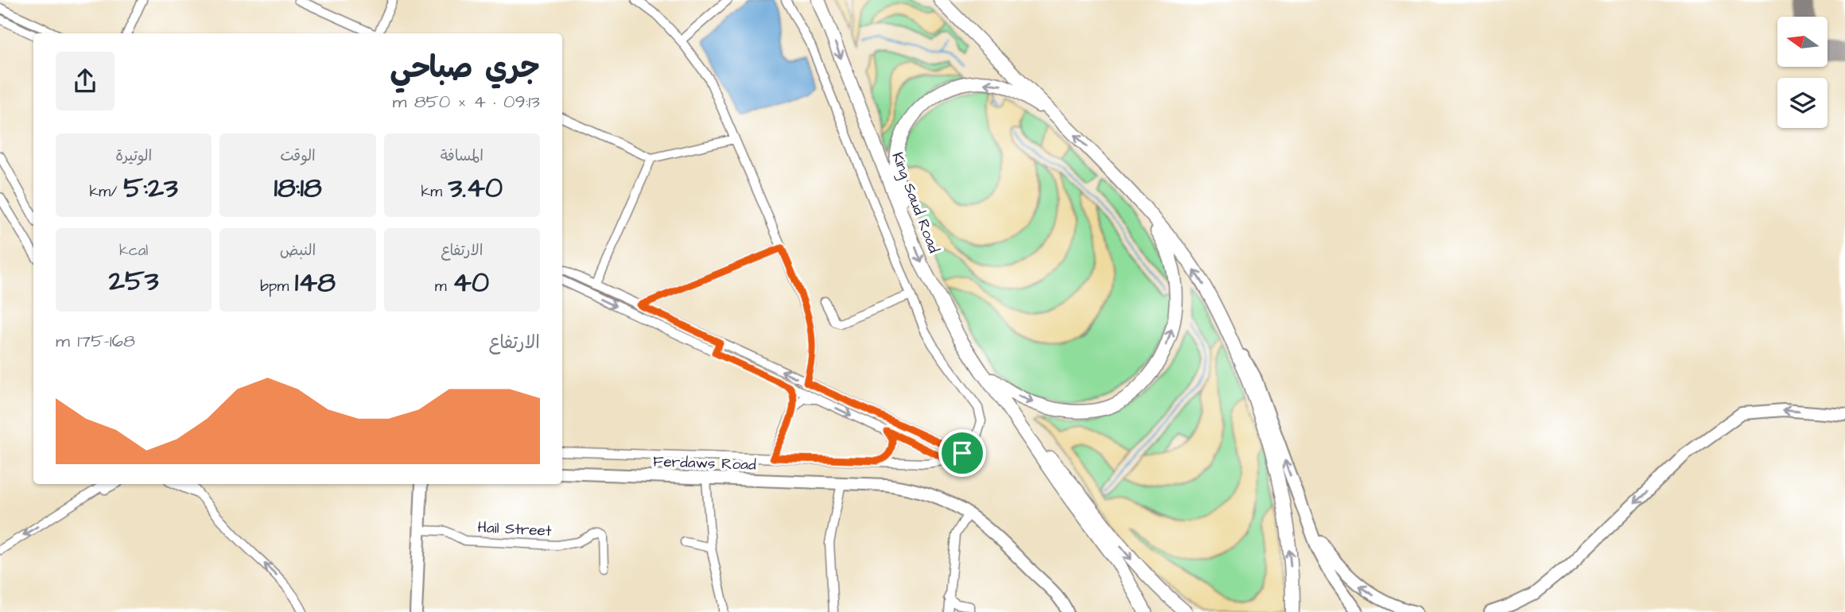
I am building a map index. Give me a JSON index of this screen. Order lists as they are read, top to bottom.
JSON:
{
  "streets": {
    "main road": ["King Saud Road"],
    "street": ["Ferdaws Road", "Hail Street"]
  },
  "one_way": ["King Saud Road"],
  "north": "left",
  "page": {
    "heading": ["جري صباحي", "09:13 · 4 × 850 m"],
    "stats": [
      ["المسافة", "3.40 km"],
      ["الوقت", "18:18"],
      ["الوتيرة", "5:23 /km"],
      ["الارتفاع", "40 m"],
      ["النبض", "148 bpm"],
      ["kcal", "253"]
    ],
    "chart": ["الارتفاع", "168–175 m"]
  }
}
